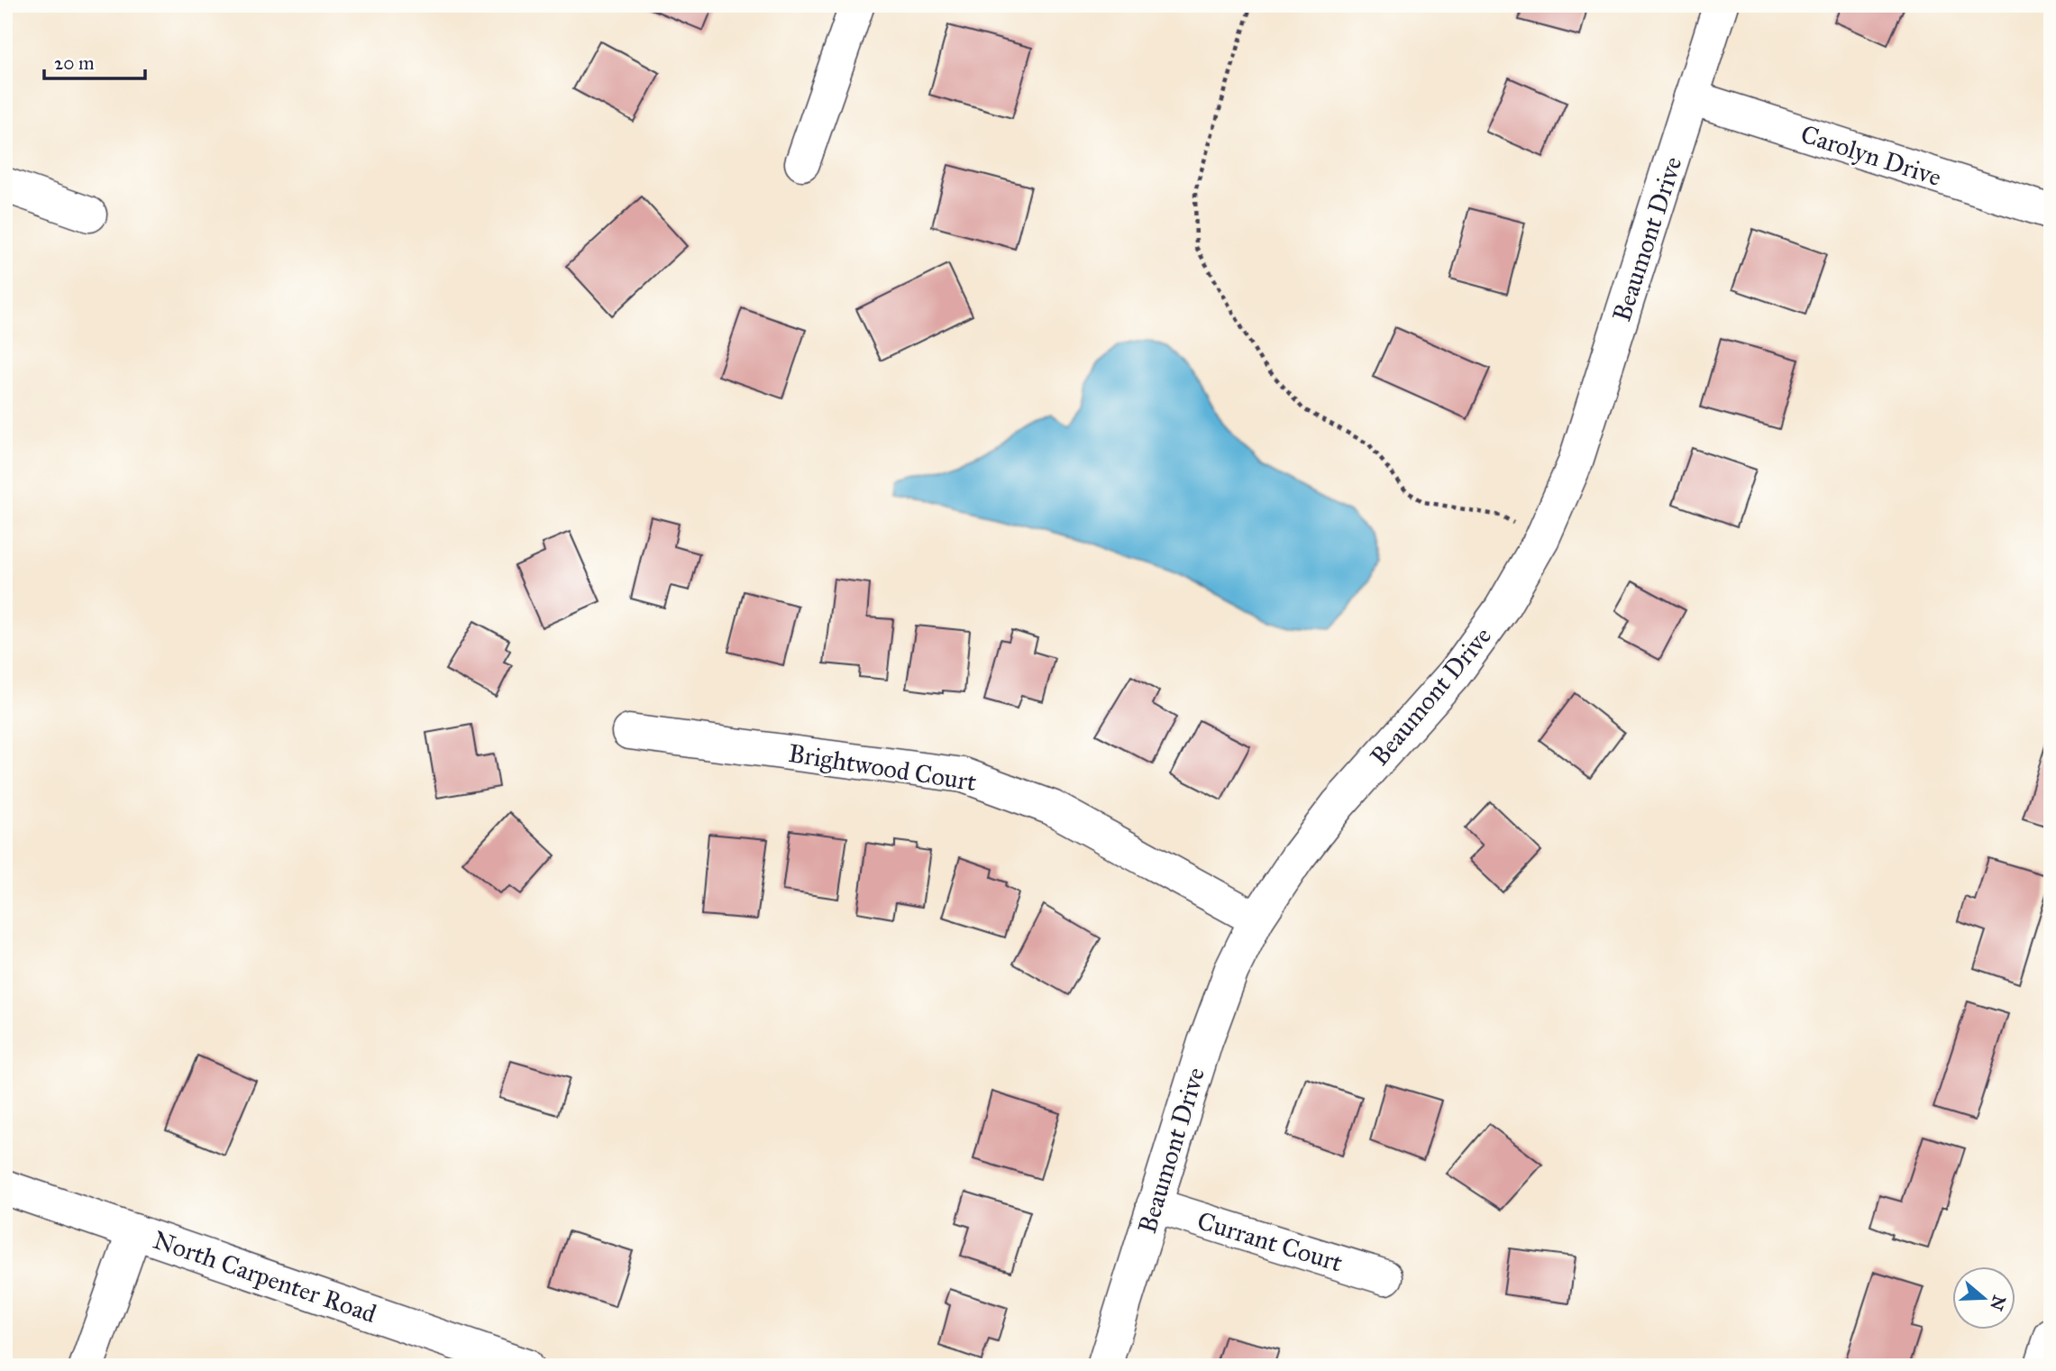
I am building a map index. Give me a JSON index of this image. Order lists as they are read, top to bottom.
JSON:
{
  "streets": {
    "street": [
      "Carolyn Drive",
      "Beaumont Drive",
      "Brightwood Court",
      "Currant Court",
      "North Carpenter Road"
    ]
  },
  "crossings": [
    ["Carolyn Drive", "Beaumont Drive"],
    ["Beaumont Drive", "Brightwood Court"],
    ["Beaumont Drive", "Currant Court"]
  ],
  "scale_bar": "20 m",
  "north": "right"
}
